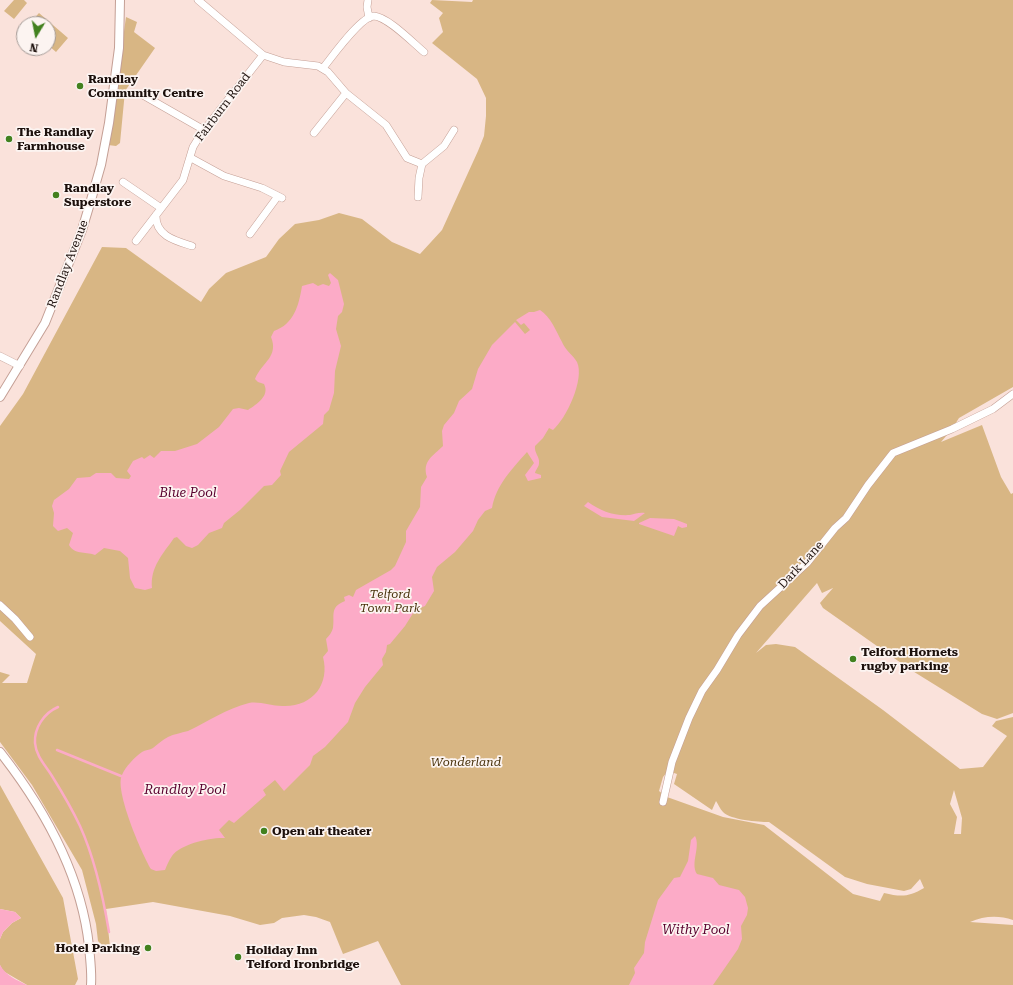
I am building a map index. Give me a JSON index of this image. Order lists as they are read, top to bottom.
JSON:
{
  "streets": {
    "street": ["Fairburn Road", "Randlay Avenue", "Dark Lane"]
  },
  "water": ["Blue Pool", "Randlay Pool", "Withy Pool"],
  "parks": ["Telford Town Park", "Wonderland"],
  "places": [
    "Randlay Community Centre",
    "The Randlay Farmhouse",
    "Randlay Superstore",
    "Telford Hornets rugby parking",
    "Open air theater",
    "Hotel Parking",
    "Holiday Inn Telford Ironbridge"
  ],
  "north": "bottom"
}
